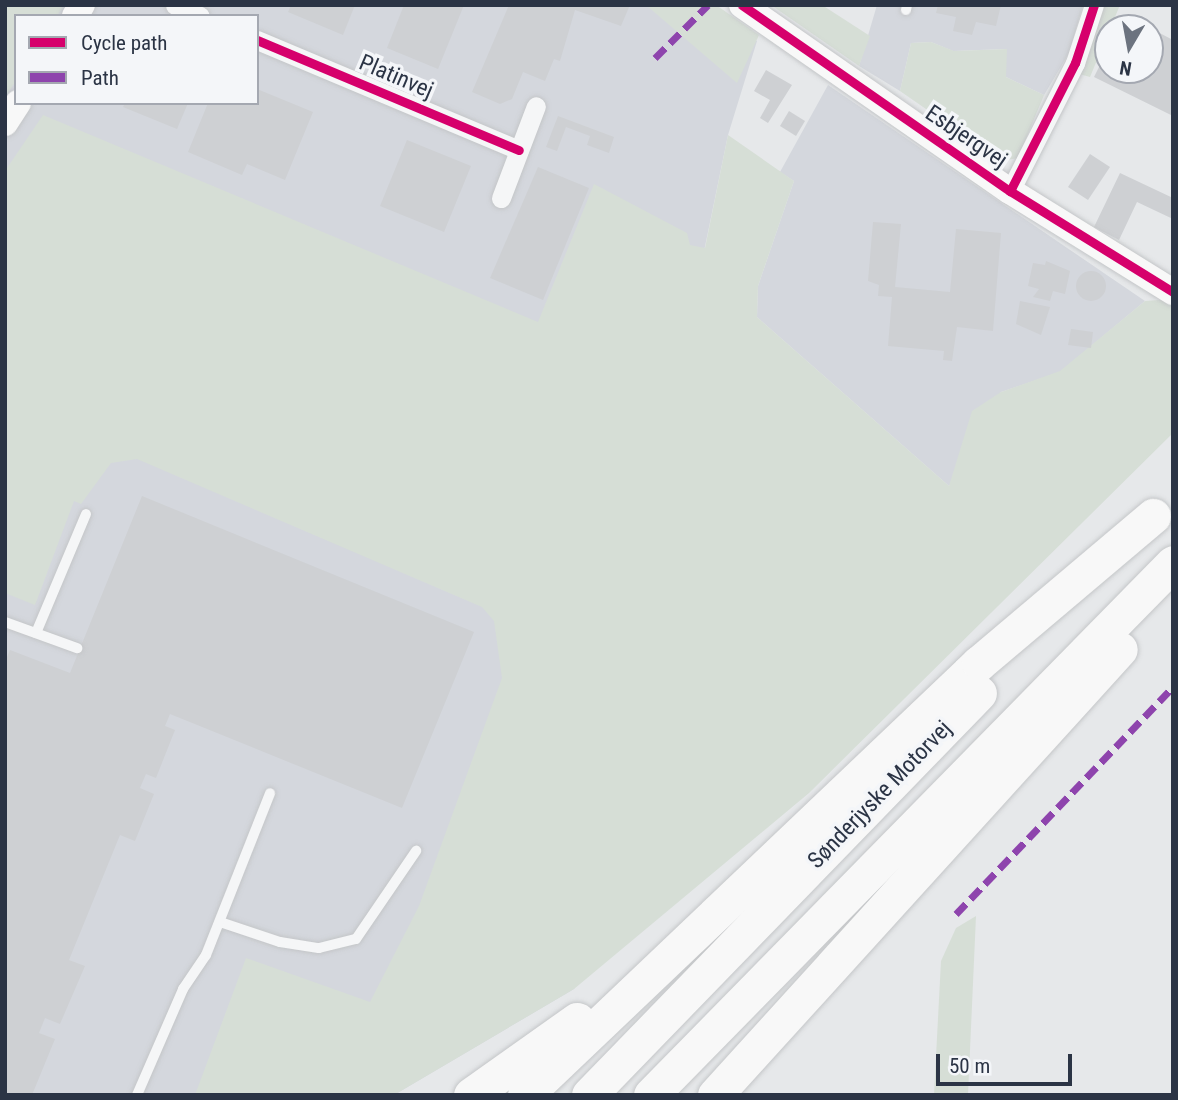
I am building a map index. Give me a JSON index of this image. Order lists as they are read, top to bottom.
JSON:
{
  "streets": {
    "highway": ["Sønderjyske Motorvej"],
    "main road": ["Esbjergvej"],
    "street": ["Platinvej"]
  },
  "legend": ["Cycle path", "Path"],
  "scale_bar": "50 m",
  "north": "bottom"
}
